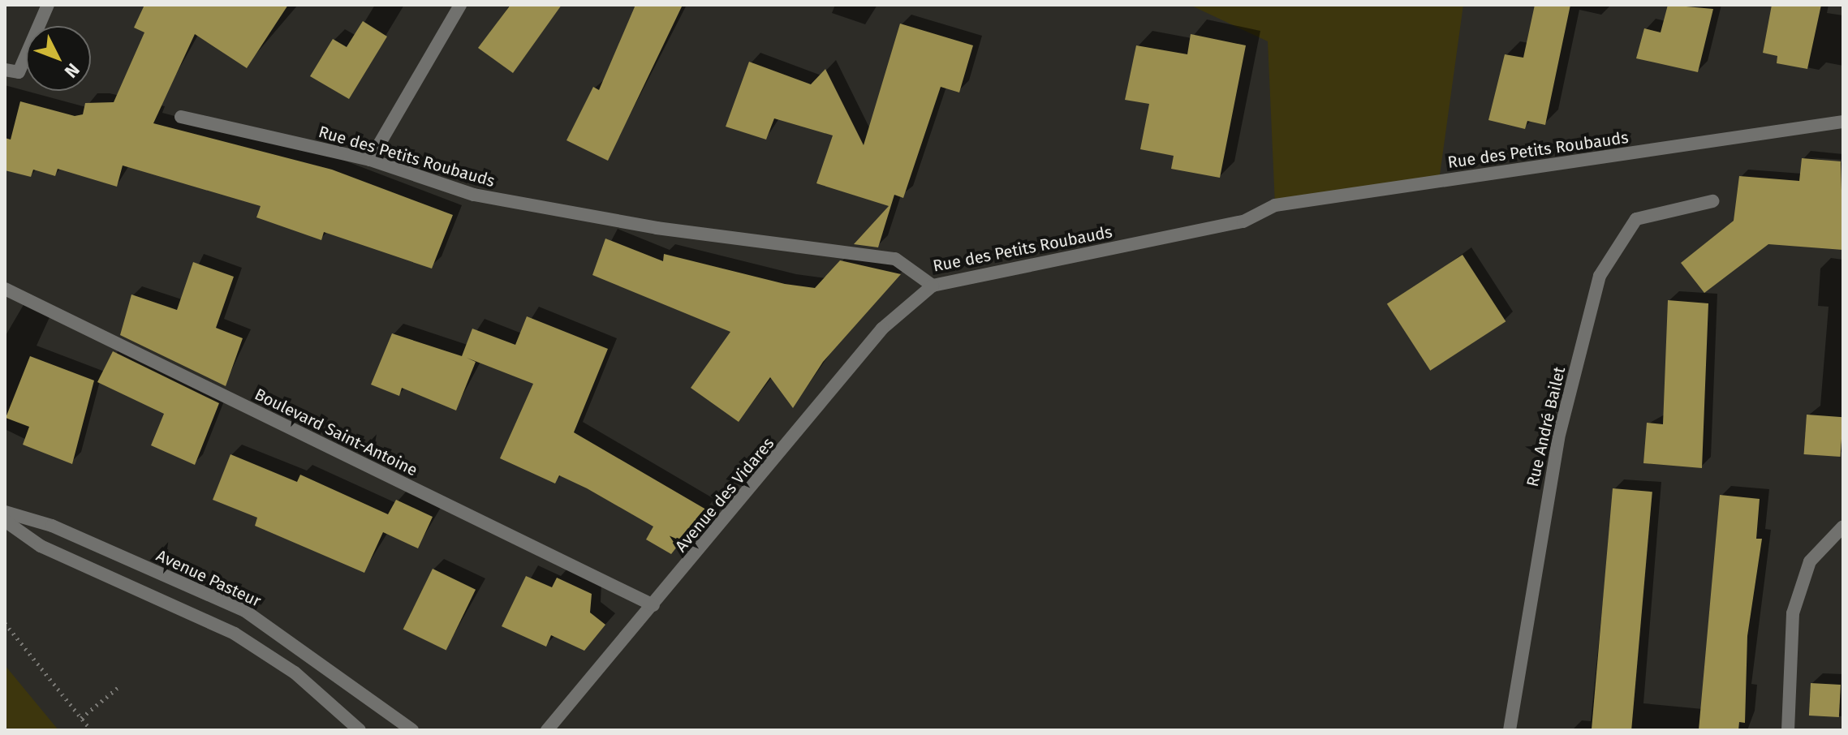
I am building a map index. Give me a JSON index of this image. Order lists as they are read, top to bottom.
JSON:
{
  "streets": {
    "street": [
      "Rue des Petits Roubauds",
      "Rue André Bailet",
      "Boulevard Saint-Antoine",
      "Avenue des Vidares",
      "Avenue Pasteur"
    ]
  },
  "crossings": [
    ["Rue des Petits Roubauds", "Avenue des Vidares"],
    ["Boulevard Saint-Antoine", "Avenue des Vidares"]
  ],
  "north": "bottom right"
}
